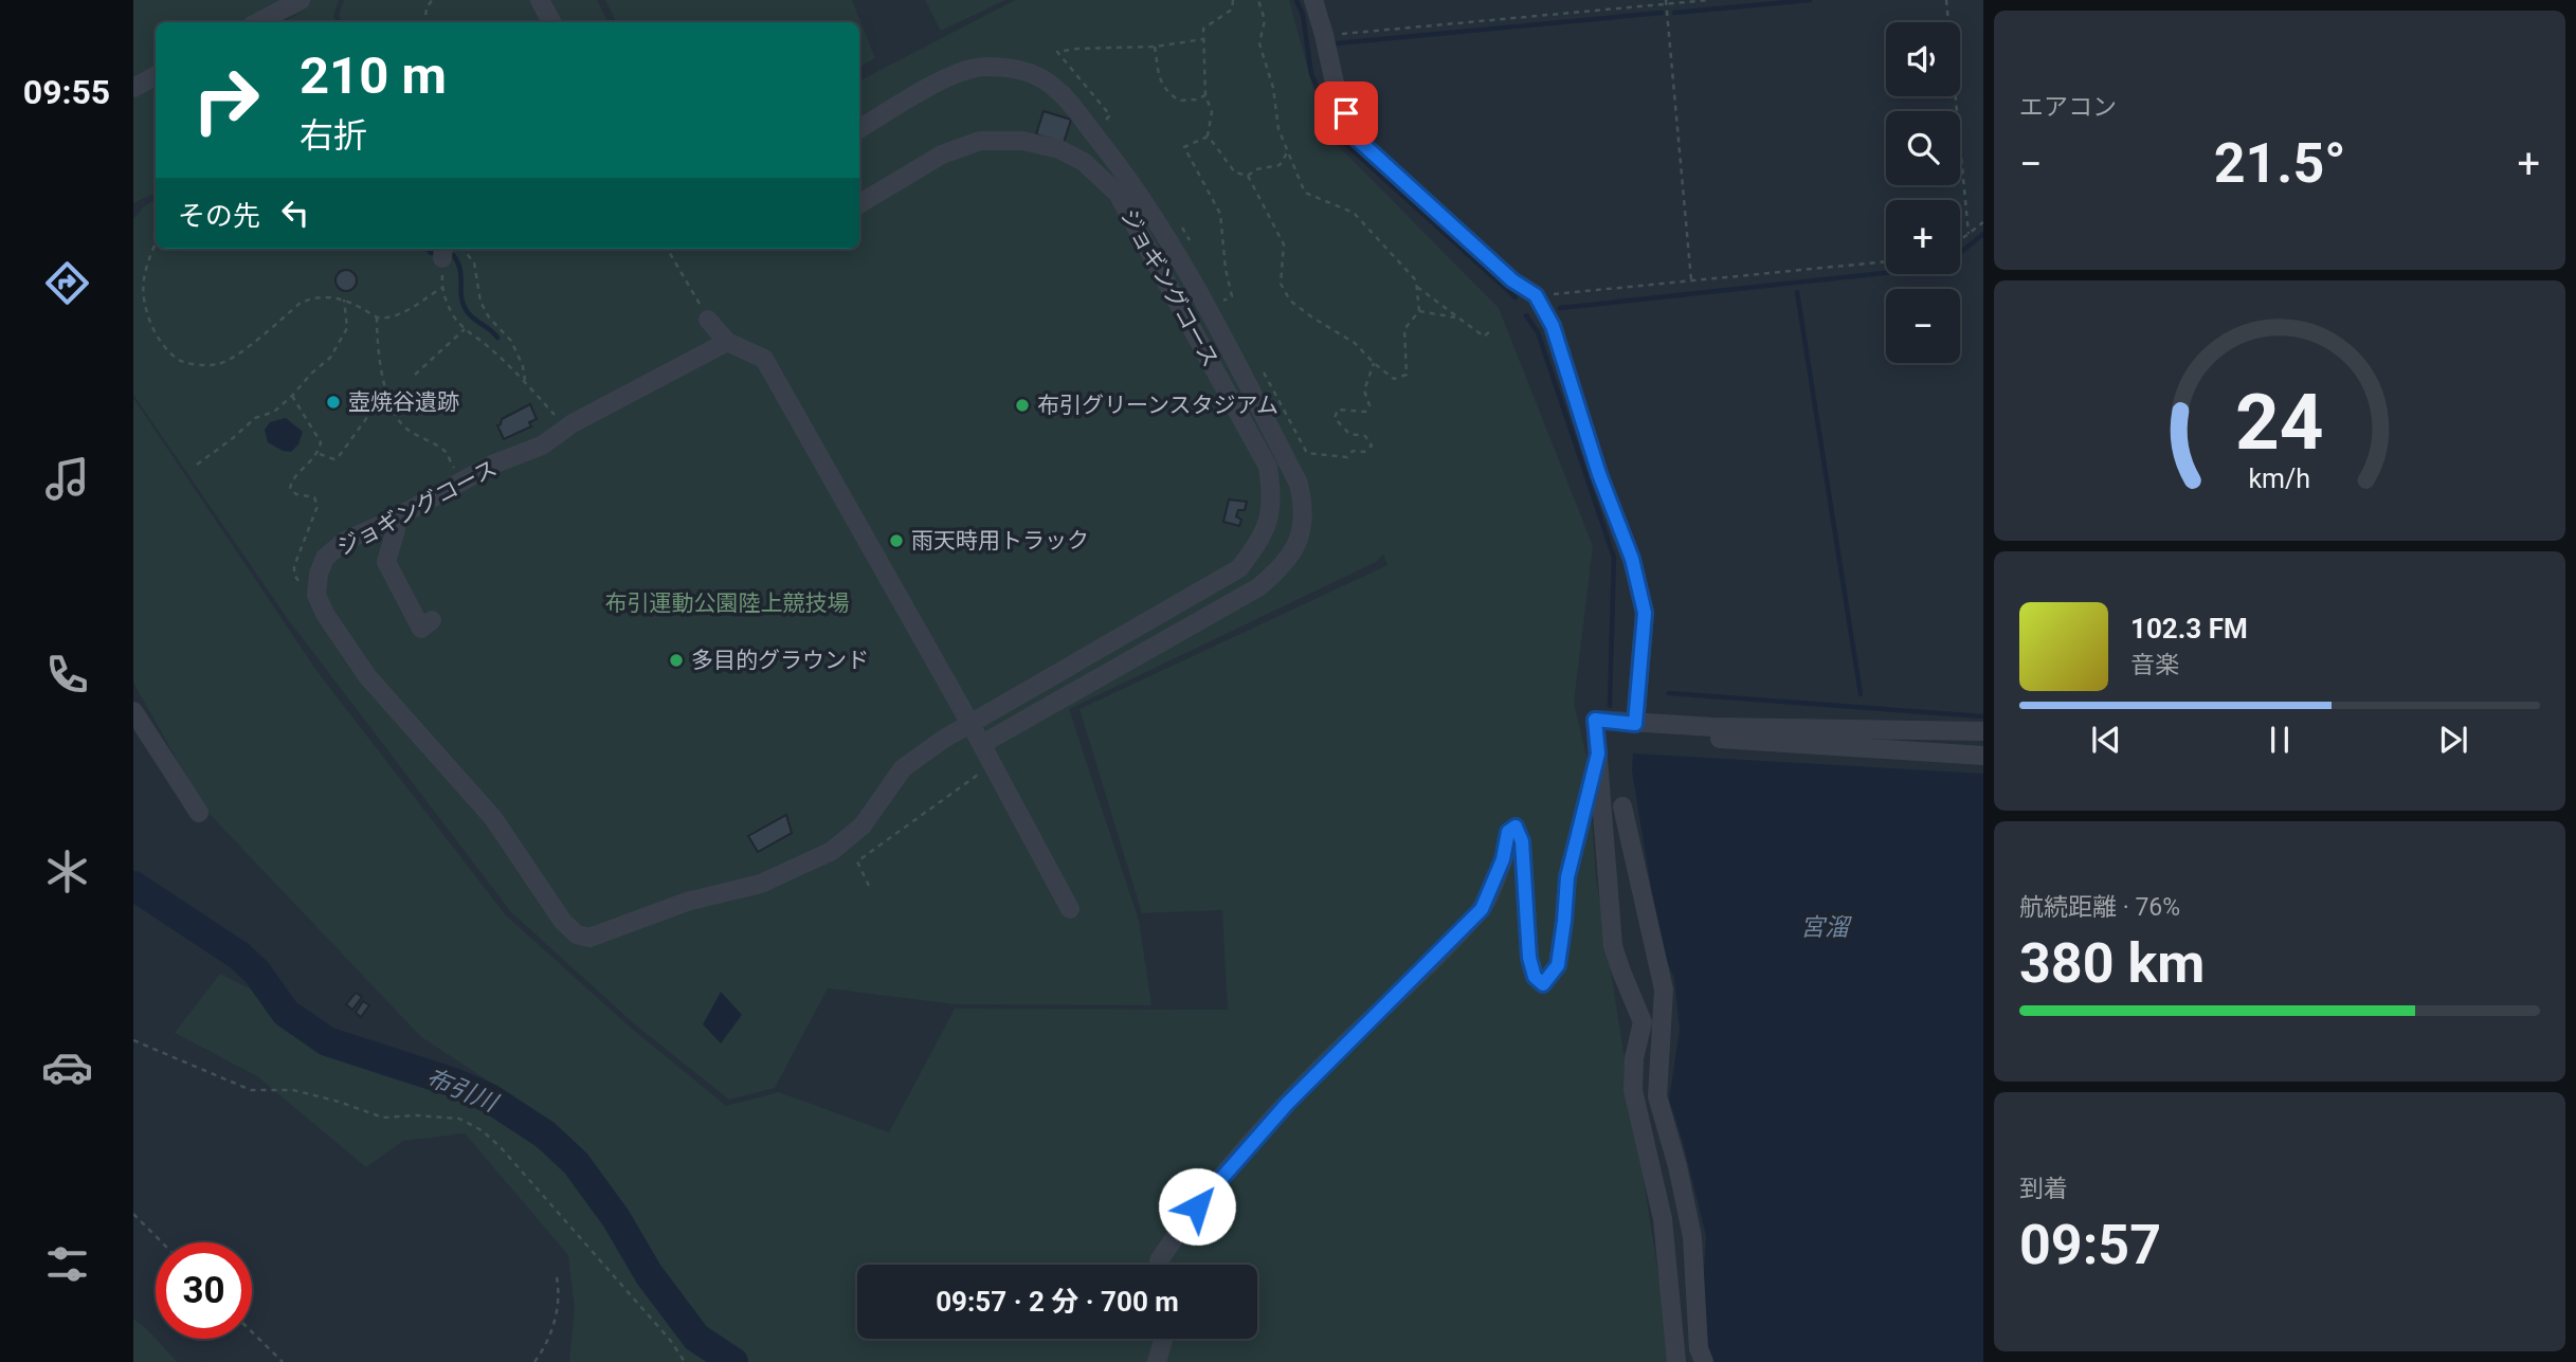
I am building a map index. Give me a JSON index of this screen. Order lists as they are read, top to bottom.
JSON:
{
  "streets": {
    "street": ["ジョギングコース"]
  },
  "water": ["宮溜", "布引川"],
  "parks": ["布引運動公園陸上競技場"],
  "places": [
    "壺焼谷遺跡",
    "布引グリーンスタジアム",
    "雨天時用トラック",
    "多目的グラウンド"
  ],
  "page": {
    "tabs": "09:55",
    "tile": [
      "エアコン",
      ["航続距離 · 76%", "380 km"],
      ["到着", "09:57"]
    ],
    "map_buttons": ["+", "−"],
    "turn": ["210 m", "右折"],
    "heat": ["−", "21.5°", "+"],
    "then": "その先",
    "song": ["102.3 FM", "音楽"],
    "limit": "30",
    "trip": "09:57 · 2 分 · 700 m",
    "gauge": ["24", "km/h"]
  }
}
